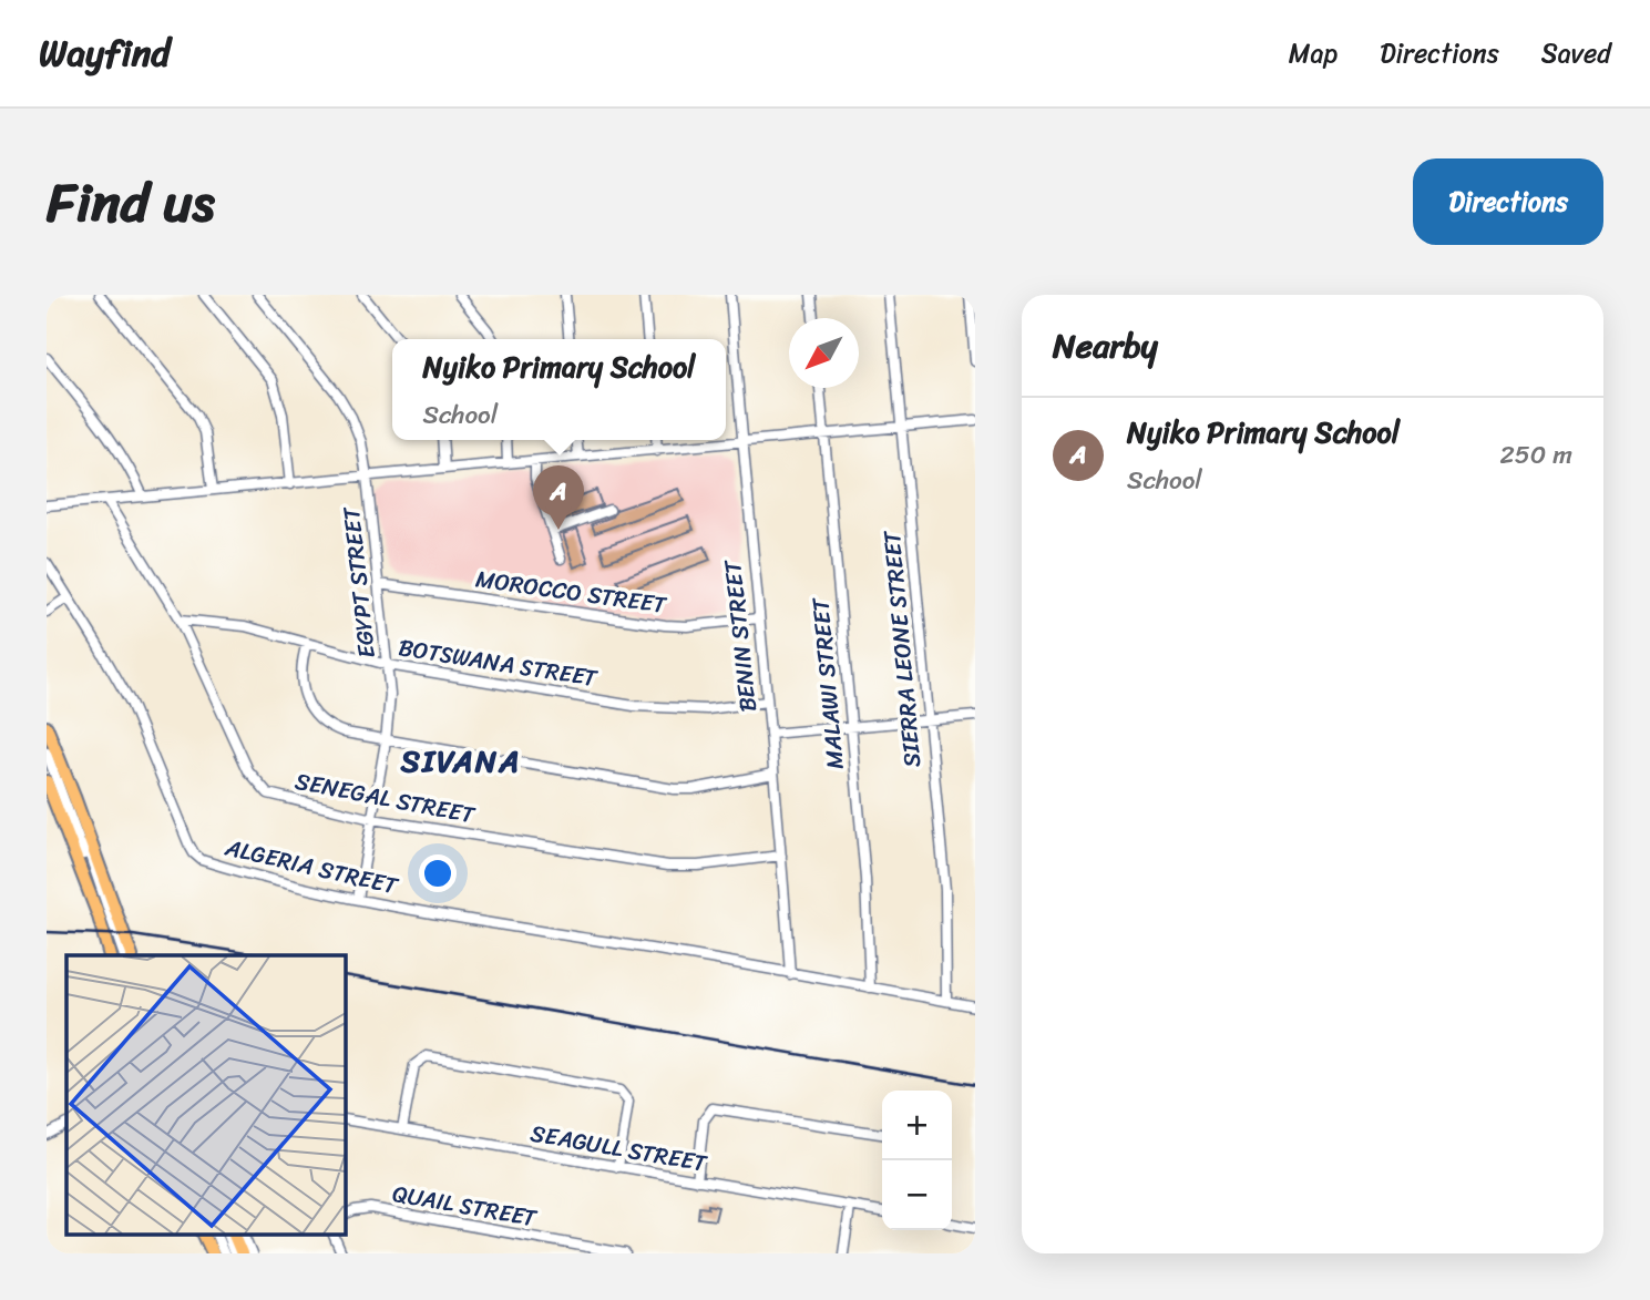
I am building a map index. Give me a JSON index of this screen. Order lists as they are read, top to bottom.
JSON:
{
  "streets": {
    "street": [
      "EGYPT STREET",
      "MOROCCO STREET",
      "BENIN STREET",
      "SIERRA LEONE STREET",
      "BOTSWANA STREET",
      "MALAWI STREET",
      "SENEGAL STREET",
      "ALGERIA STREET",
      "SEAGULL STREET",
      "QUAIL STREET"
    ]
  },
  "crossings": [
    ["EGYPT STREET", "MOROCCO STREET"],
    ["EGYPT STREET", "BOTSWANA STREET"],
    ["EGYPT STREET", "SENEGAL STREET"],
    ["EGYPT STREET", "ALGERIA STREET"],
    ["MOROCCO STREET", "BENIN STREET"],
    ["BENIN STREET", "BOTSWANA STREET"],
    ["BENIN STREET", "SENEGAL STREET"],
    ["BENIN STREET", "ALGERIA STREET"],
    ["SIERRA LEONE STREET", "ALGERIA STREET"],
    ["BOTSWANA STREET", "SENEGAL STREET"],
    ["MALAWI STREET", "ALGERIA STREET"]
  ],
  "districts": ["SIVANA"],
  "north": "bottom left",
  "page": {
    "header": "Wayfind",
    "nav": ["Map", "Directions", "Saved"],
    "title": "Find us",
    "buttons": "Directions",
    "heading": "Nearby",
    "popup": ["Nyiko Primary School", "School"],
    "list": [
      {
        "mark": "A",
        "name": "Nyiko Primary School",
        "note": "School",
        "value": "250 m"
      }
    ],
    "pins": "A",
    "map_buttons": ["+", "−"]
  }
}
